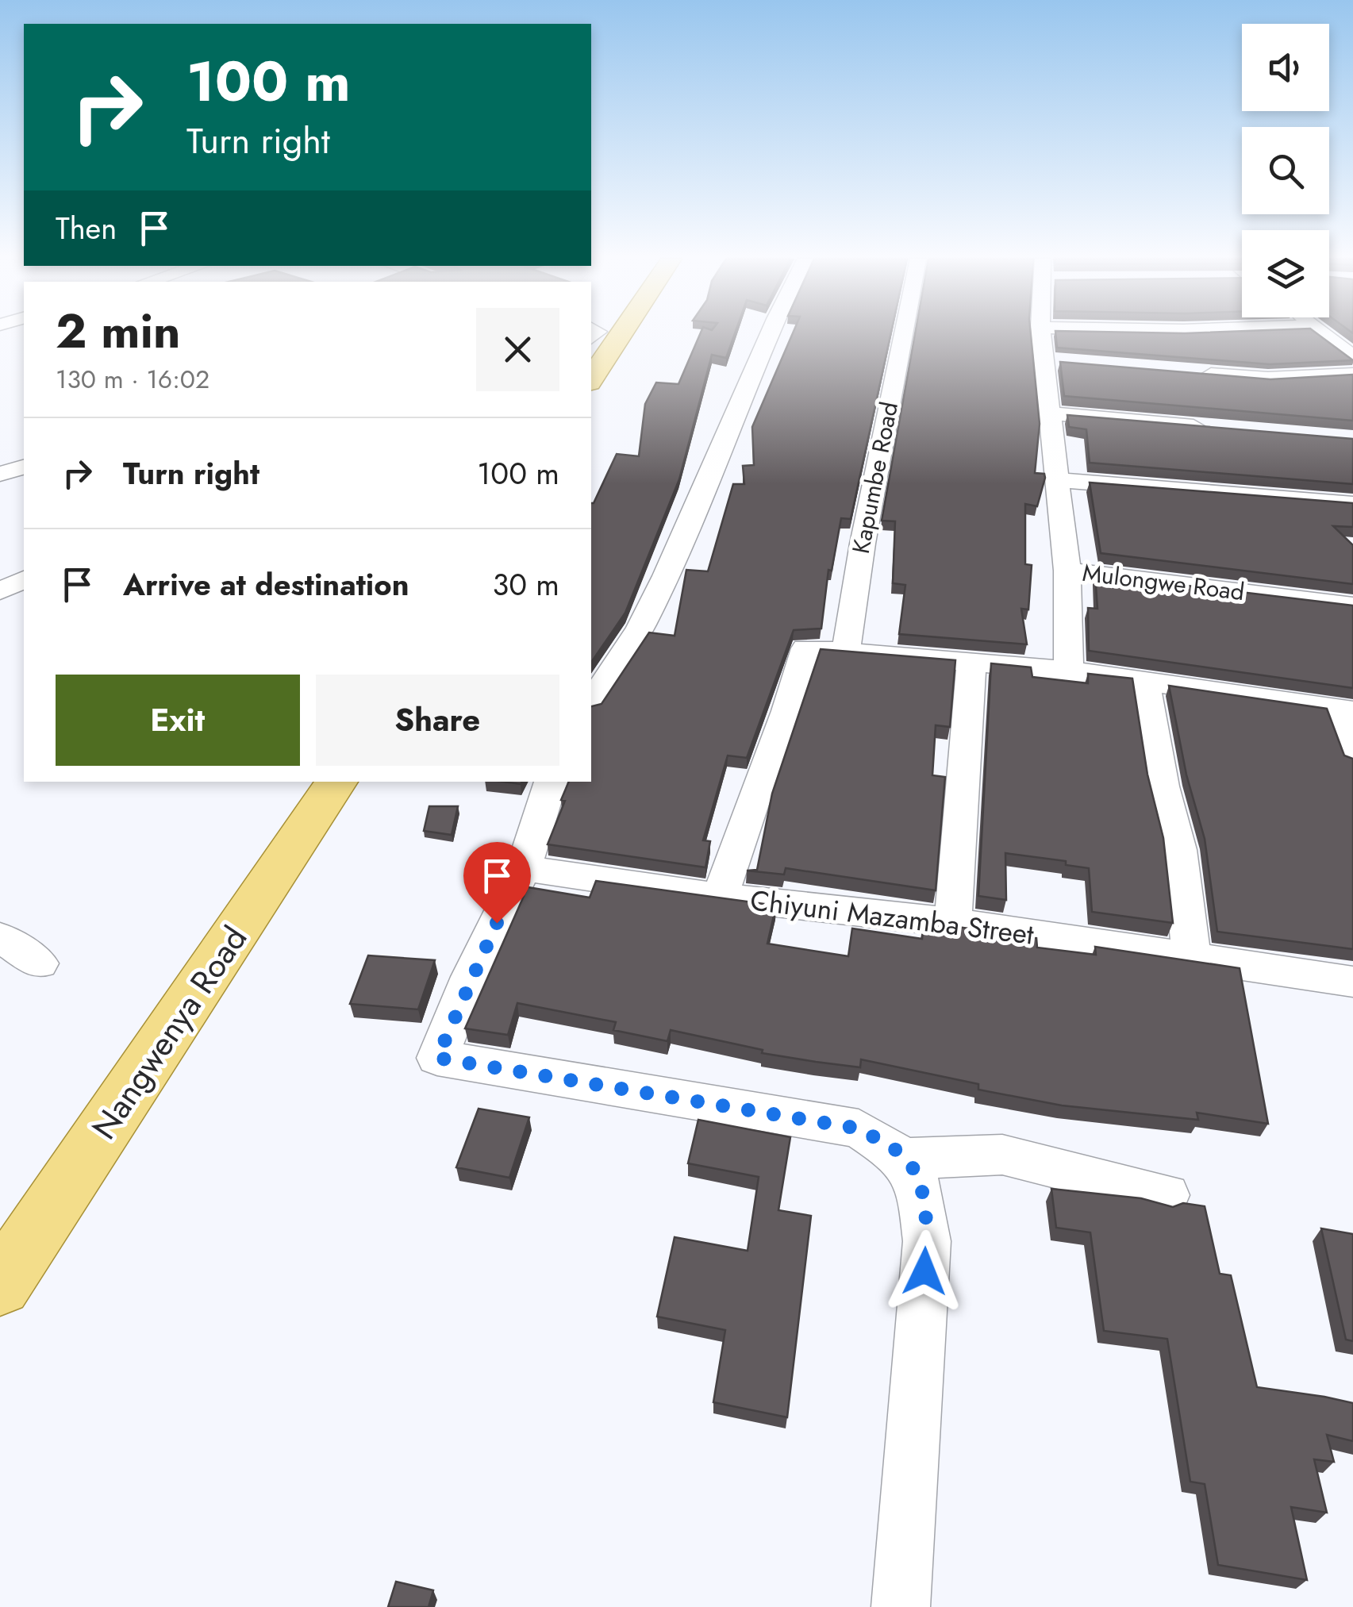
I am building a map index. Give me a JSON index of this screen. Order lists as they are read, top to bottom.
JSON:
{
  "streets": {
    "main road": ["Nangwenya Road"],
    "street": ["Kapumbe Road", "Mulongwe Road", "Chiyuni Mazamba Street"]
  },
  "page": {
    "turn": ["100 m", "Turn right"],
    "then": "Then",
    "heading": ["2 min", "130 m · 16:02"],
    "list": [
      {
        "name": "Turn right",
        "value": "100 m"
      },
      {
        "name": "Arrive at destination",
        "value": "30 m"
      }
    ],
    "buttons": ["Exit", "Share"]
  }
}
